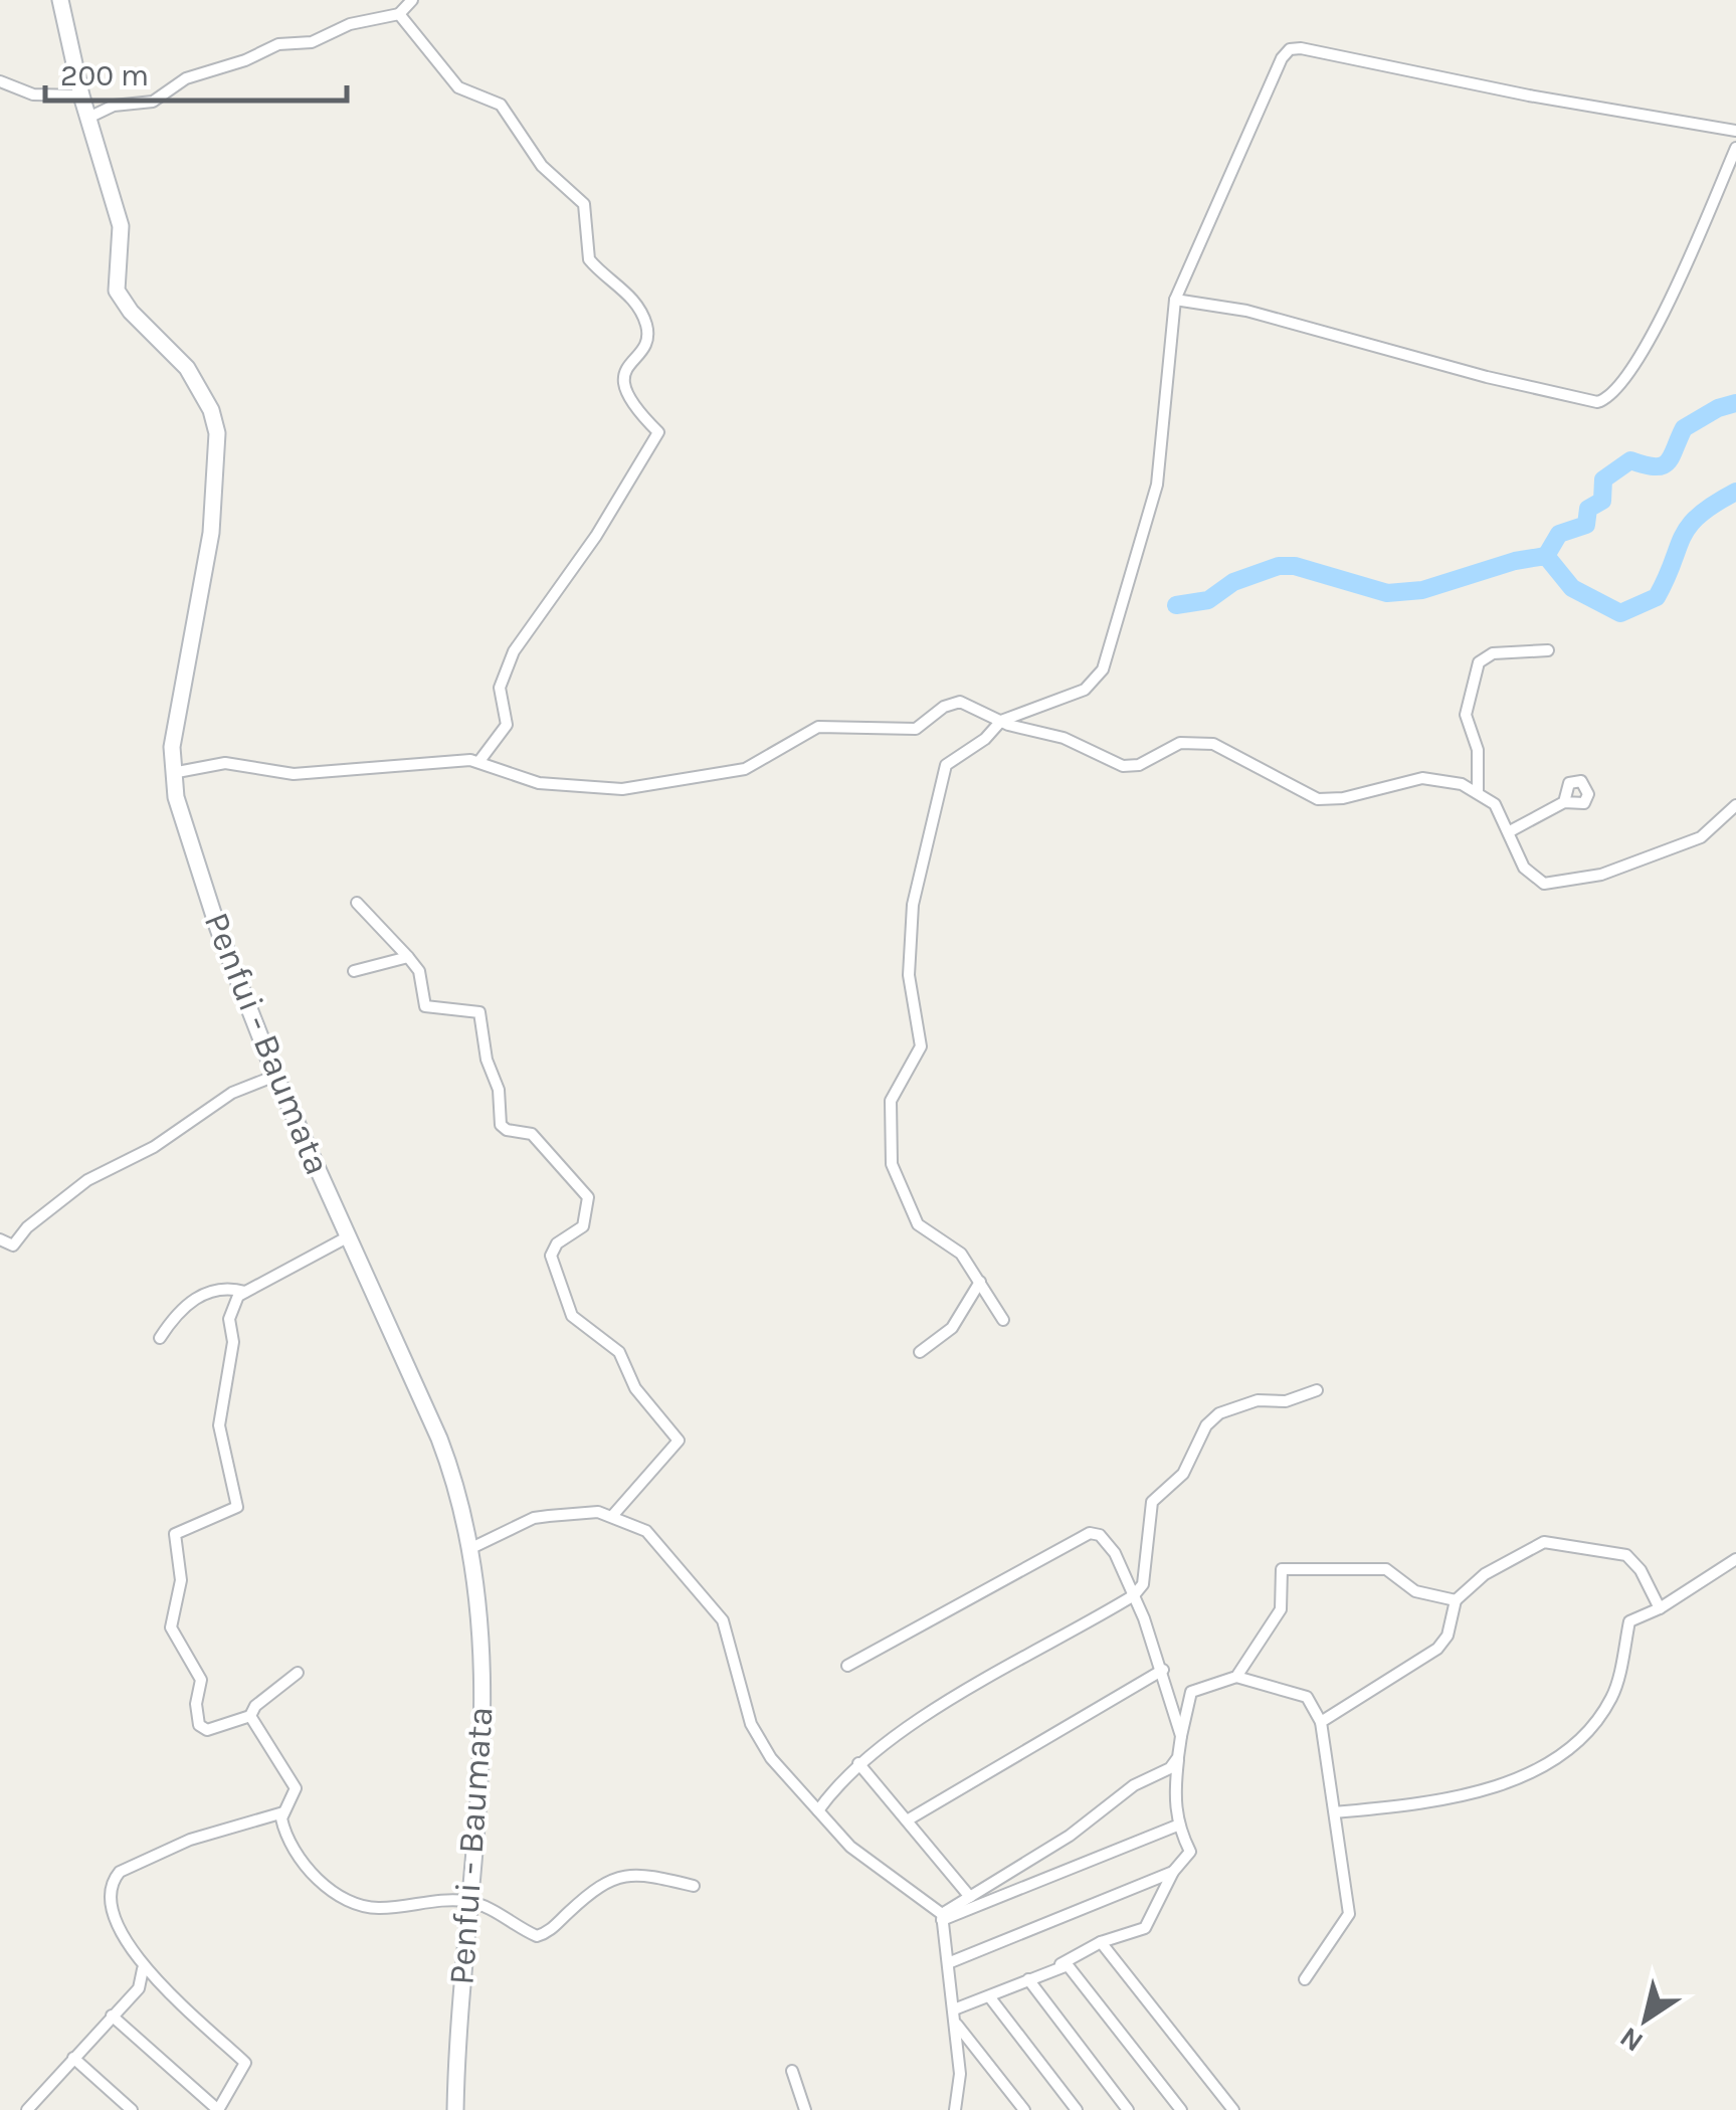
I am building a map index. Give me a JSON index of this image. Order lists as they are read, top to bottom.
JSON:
{
  "streets": {
    "street": ["Penfui - Baumata"]
  },
  "scale_bar": "200 m",
  "north": "bottom left"
}
